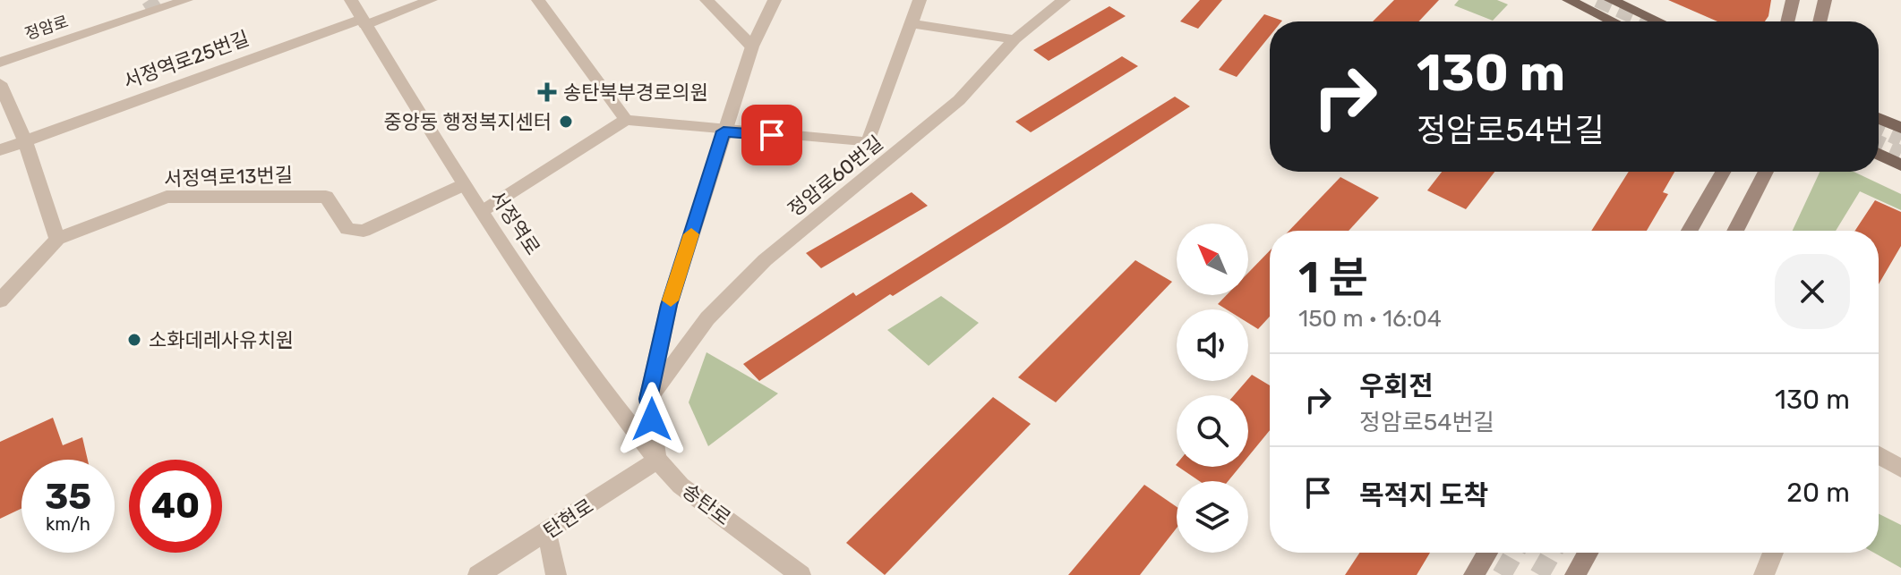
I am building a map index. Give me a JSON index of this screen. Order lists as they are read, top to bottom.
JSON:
{
  "streets": {
    "street": [
      "정암로",
      "서정역로25번길",
      "정암로60번길",
      "서정역로13번길",
      "서정역로",
      "송탄로",
      "탄현로"
    ]
  },
  "crossings": [
    ["서정역로25번길", "서정역로"],
    ["서정역로13번길", "서정역로"],
    ["서정역로", "송탄로"],
    ["서정역로", "탄현로"],
    ["송탄로", "탄현로"]
  ],
  "places": {
    "health": ["송탄북부경로의원"],
    "other": ["중앙동 행정복지센터", "소화데레사유치원"]
  },
  "north": "top left",
  "page": {
    "turn": ["130 m", "정암로54번길"],
    "heading": ["1 분", "150 m · 16:04"],
    "list": [
      {
        "name": "우회전",
        "note": "정암로54번길",
        "value": "130 m"
      },
      {
        "name": "목적지 도착",
        "value": "20 m"
      }
    ],
    "speed": "35 km/h",
    "limit": "40"
  }
}
